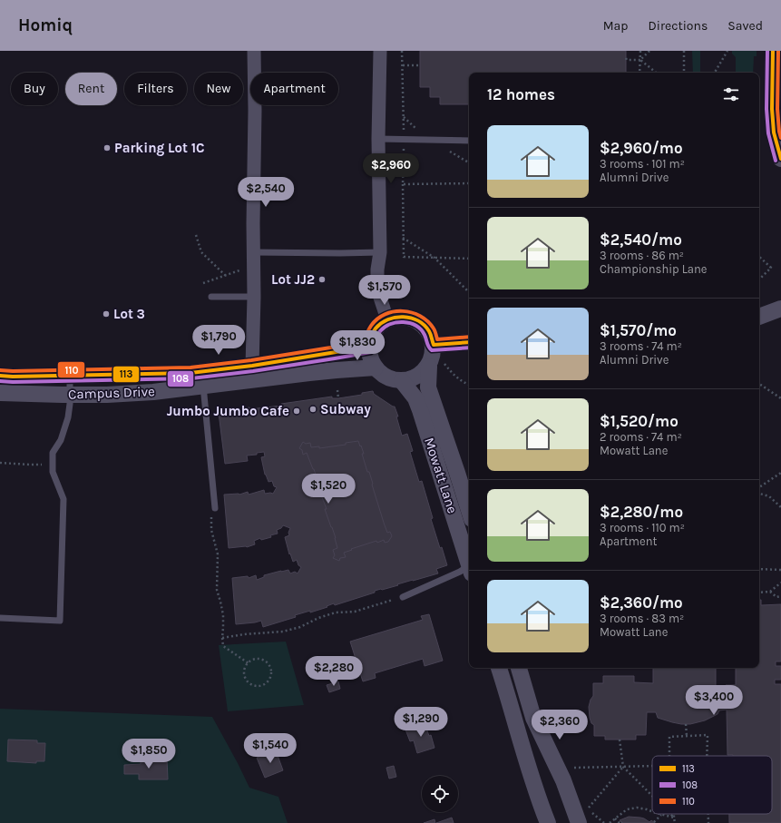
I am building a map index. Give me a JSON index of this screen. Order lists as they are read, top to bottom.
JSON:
{
  "streets": {
    "street": ["Campus Drive", "Mowatt Lane"]
  },
  "crossings": [
    ["Campus Drive", "Mowatt Lane"]
  ],
  "places": [
    "Parking Lot 1C",
    "Lot JJ2",
    "Lot 3",
    "Subway",
    "Jumbo Jumbo Cafe"
  ],
  "lines": ["transit line 113", "transit line 108", "transit line 110"],
  "legend": ["113", "108", "110"],
  "page": {
    "header": "Homiq",
    "nav": ["Map", "Directions", "Saved"],
    "chip": [
      "Buy",
      "Rent",
      "Filters",
      "New",
      "Apartment"
    ],
    "heading": "12 homes",
    "list": [
      {
        "name": "$2,960/mo",
        "note": "3 rooms · 101 m² · Alumni Drive"
      },
      {
        "name": "$2,540/mo",
        "note": "3 rooms · 86 m² · Championship Lane"
      },
      {
        "name": "$1,570/mo",
        "note": "3 rooms · 74 m² · Alumni Drive"
      },
      {
        "name": "$1,520/mo",
        "note": "2 rooms · 74 m² · Mowatt Lane"
      },
      {
        "name": "$2,280/mo",
        "note": "3 rooms · 110 m² · Apartment"
      },
      {
        "name": "$2,360/mo",
        "note": "3 rooms · 83 m² · Mowatt Lane"
      }
    ],
    "price": [
      "$2,960",
      "$2,540",
      "$1,570",
      "$1,790",
      "$1,830",
      "$1,520",
      "$2,280",
      "$3,400",
      "$1,290",
      "$2,360",
      "$1,540",
      "$1,850"
    ]
  }
}
